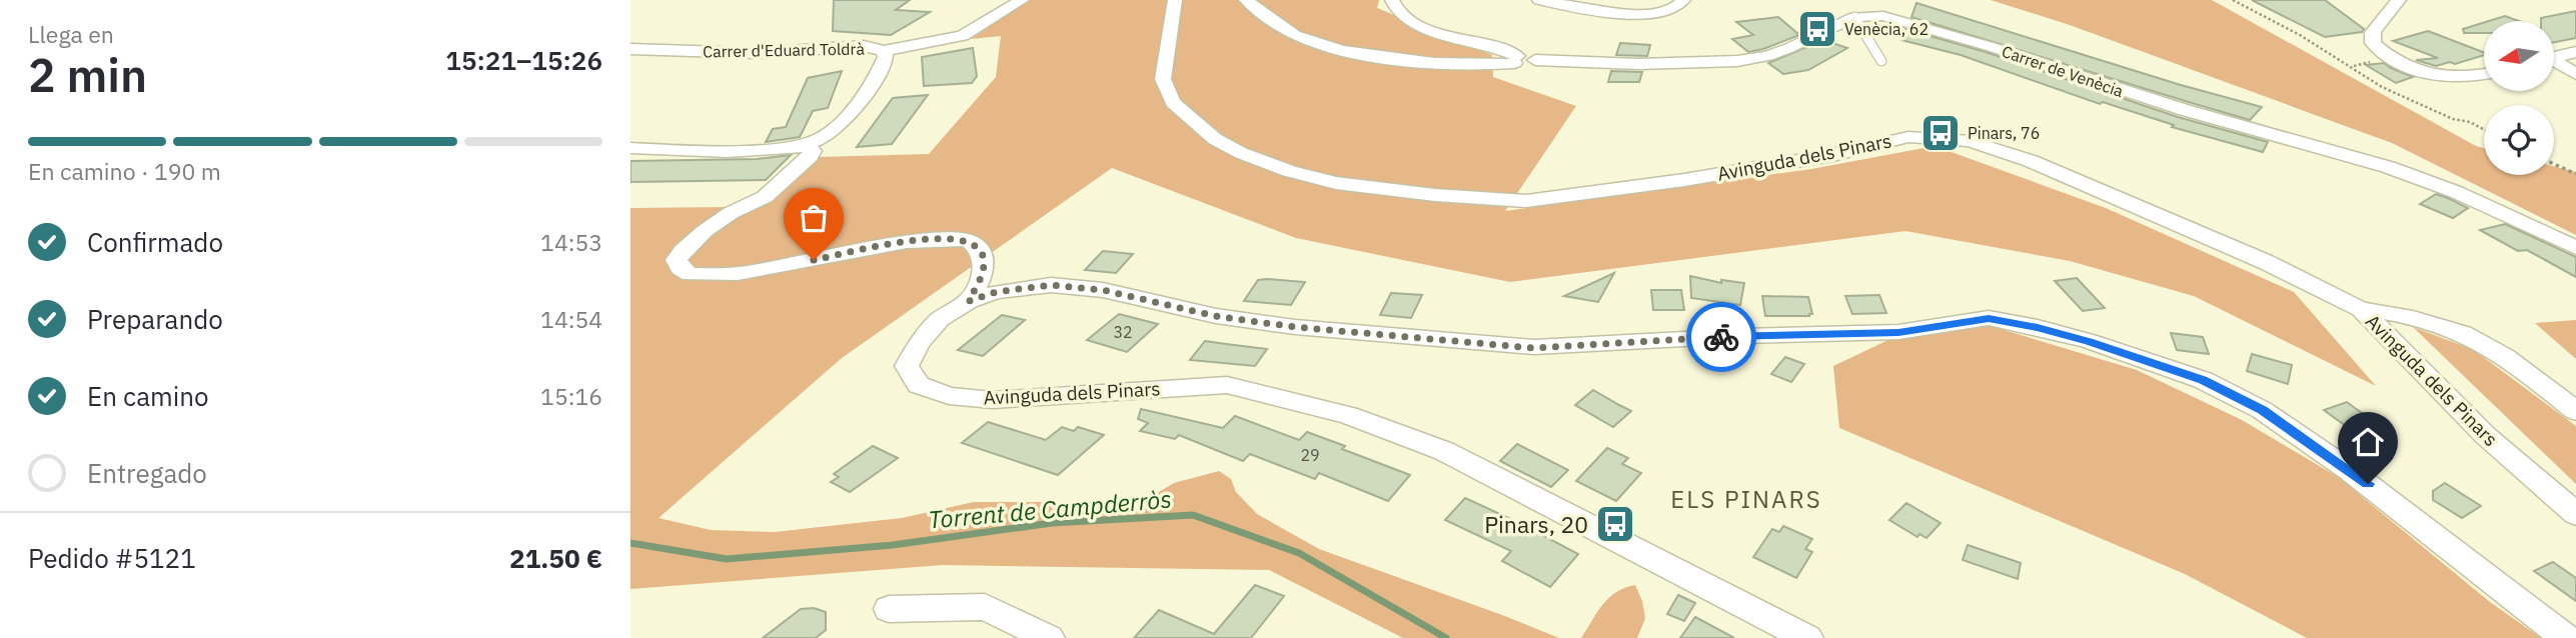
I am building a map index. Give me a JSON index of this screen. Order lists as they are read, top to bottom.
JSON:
{
  "streets": {
    "street": ["Carrer d'Eduard Toldrà", "Carrer de Venècia", "Avinguda dels Pinars"]
  },
  "districts": ["ELS PINARS"],
  "water": ["Torrent de Campderròs"],
  "places": {
    "bus stop": ["Venècia, 62", "Pinars, 76", "Pinars, 20"]
  },
  "house_numbers": ["32", "29"],
  "north": "left",
  "page": {
    "heading": ["2 min", "Llega en", "15:21–15:26"],
    "panel": ["Pedido #5121", "21.50 €"],
    "bar": "En camino · 190 m",
    "list": [
      ["Confirmado", "14:53"],
      ["Preparando", "14:54"],
      ["En camino", "15:16"],
      "Entregado"
    ]
  }
}
